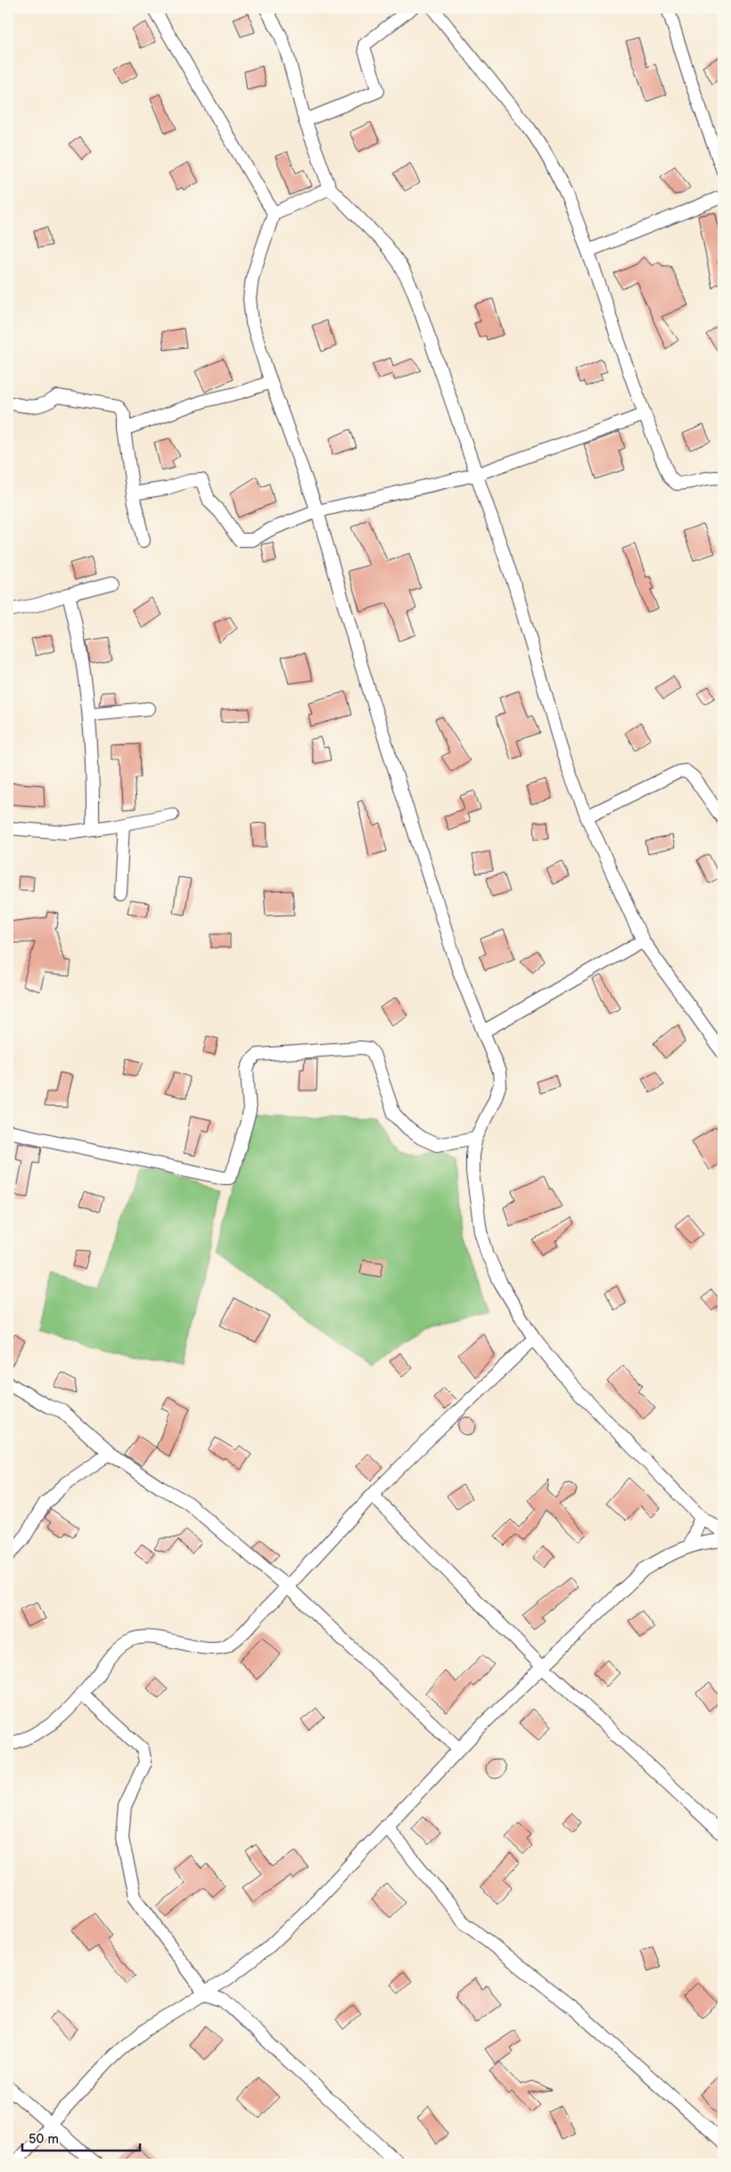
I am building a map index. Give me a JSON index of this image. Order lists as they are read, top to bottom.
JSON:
{
  "scale_bar": "50 m"
}
